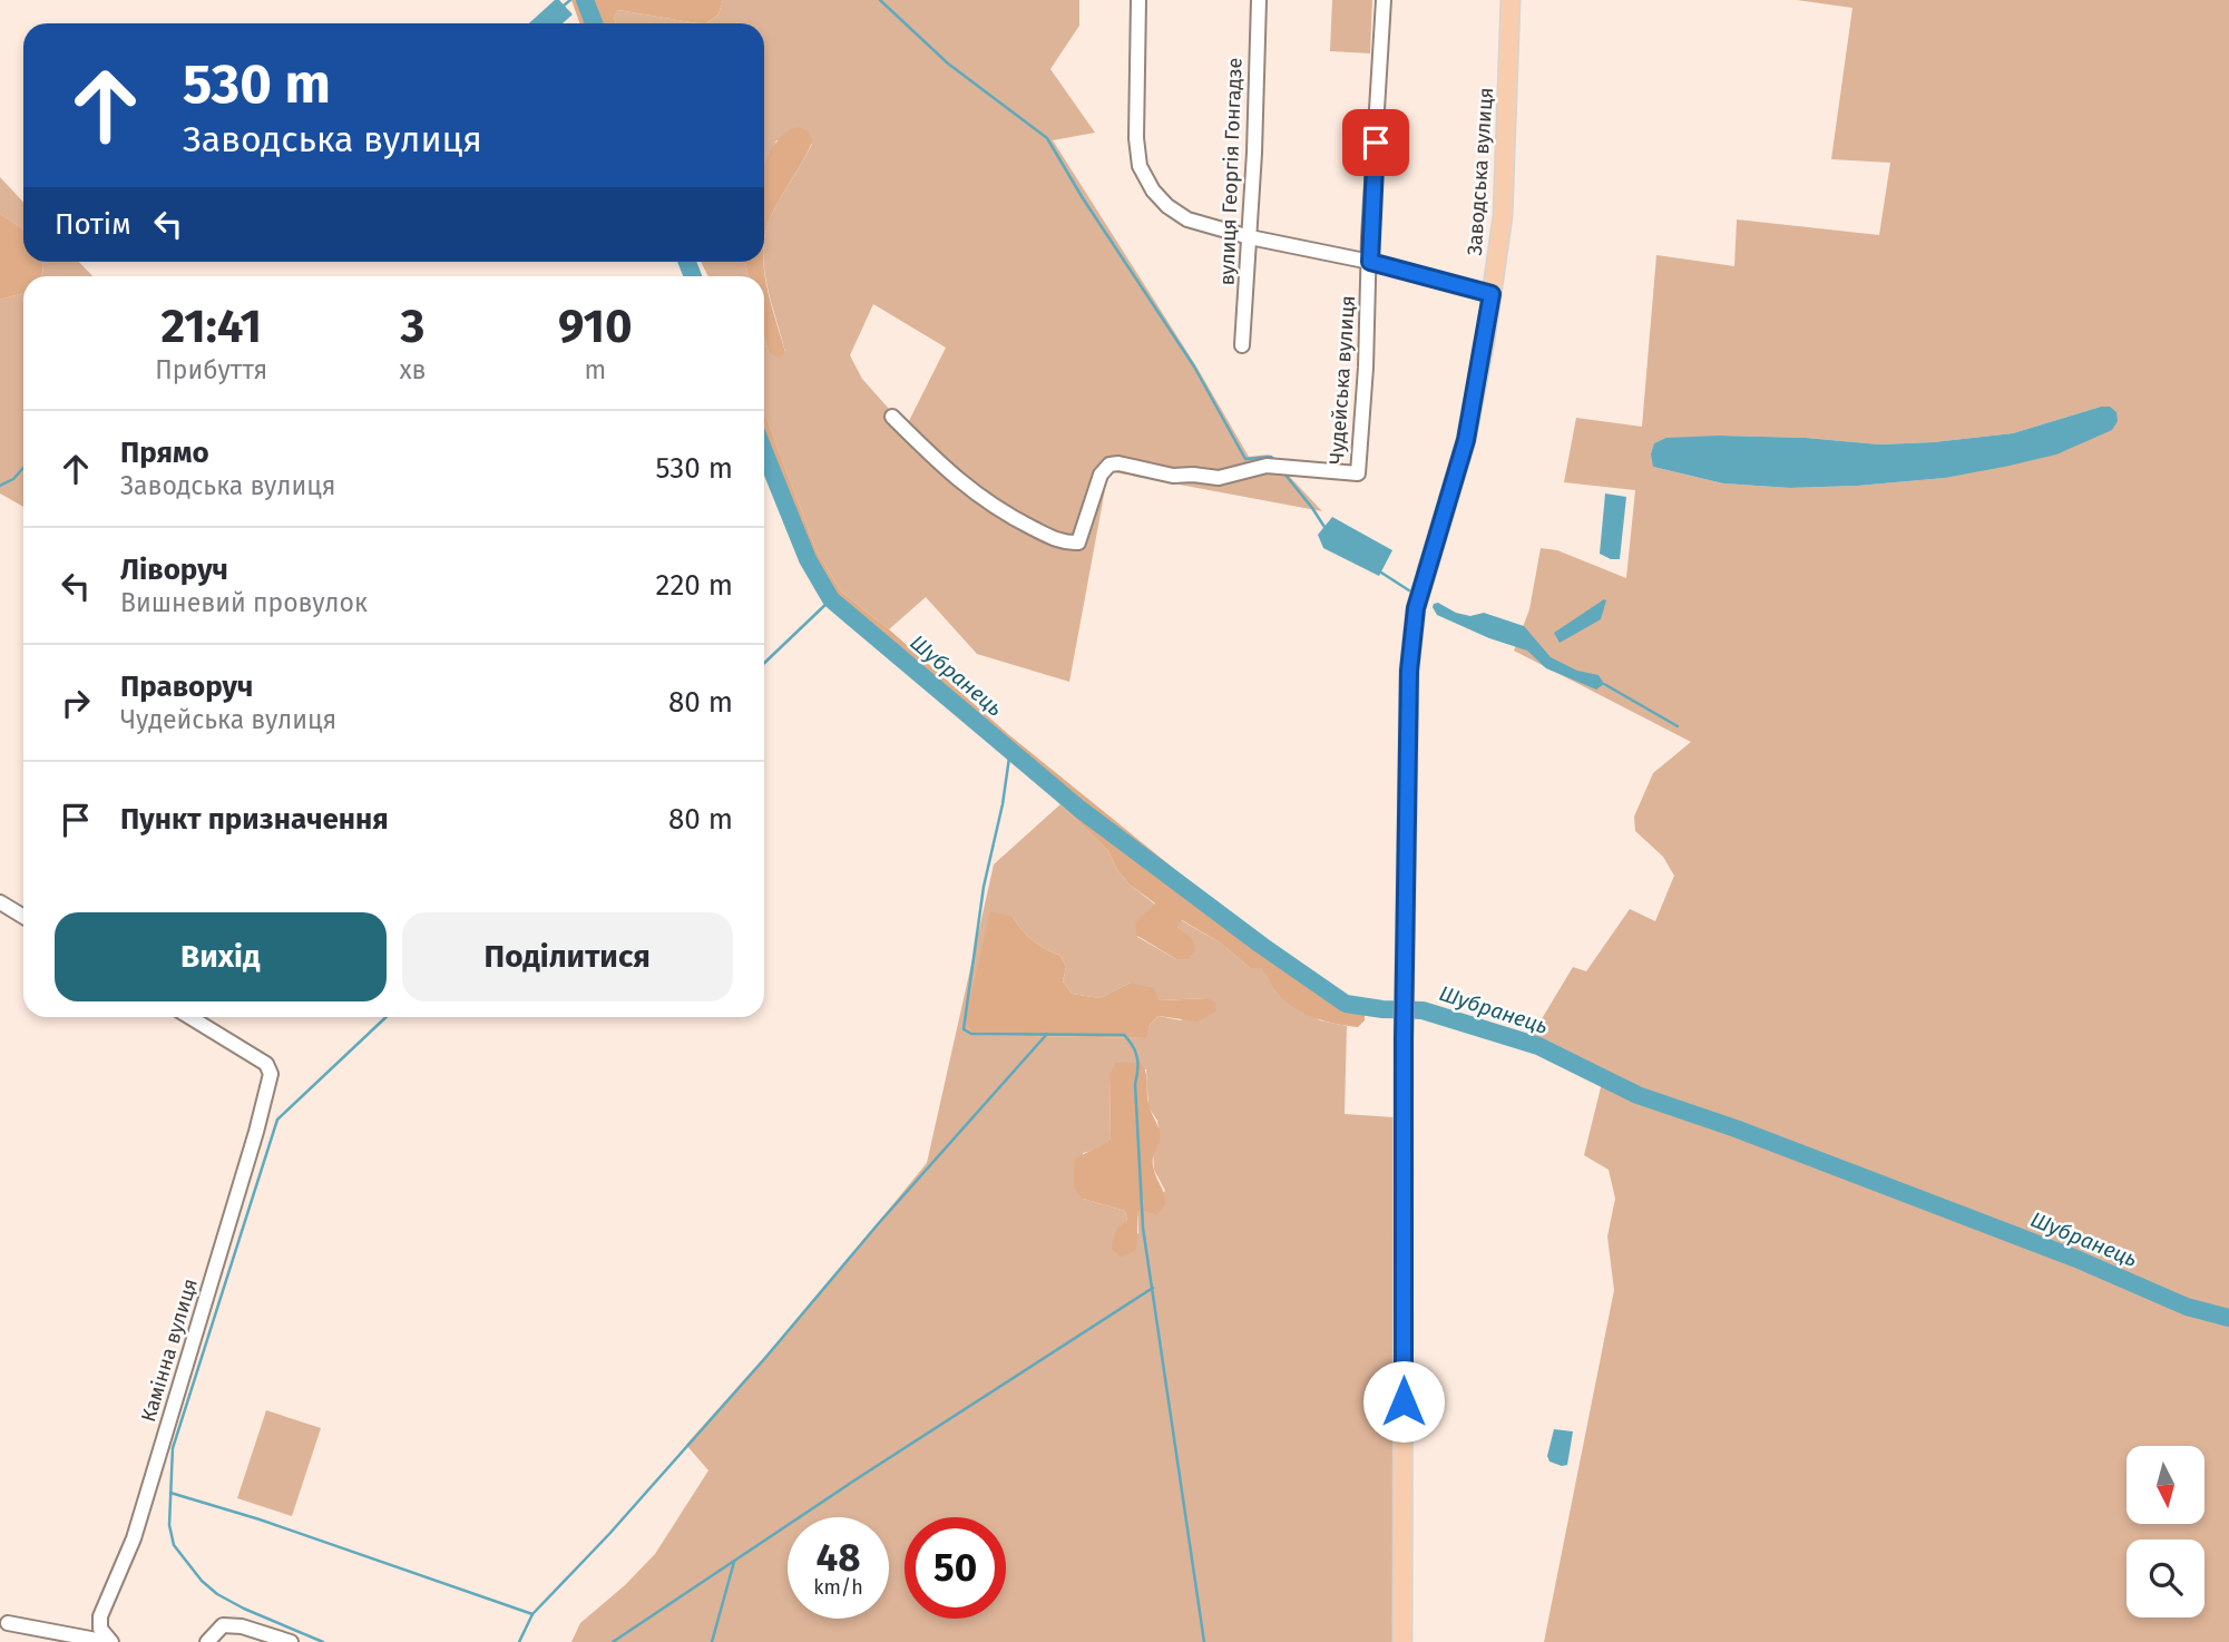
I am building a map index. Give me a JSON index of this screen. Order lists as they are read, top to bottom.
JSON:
{
  "streets": {
    "main road": ["Заводська вулиця"],
    "street": ["вулиця Георгія Гонгадзе", "Чудейська вулиця", "Камінна вулиця"]
  },
  "water": ["Шубранець"],
  "north": "bottom",
  "page": {
    "turn": ["530 m", "Заводська вулиця"],
    "then": "Потім",
    "eta": [
      "21:41",
      "Прибуття",
      "3",
      "хв",
      "910",
      "m"
    ],
    "list": [
      {
        "name": "Прямо",
        "note": "Заводська вулиця",
        "value": "530 m"
      },
      {
        "name": "Ліворуч",
        "note": "Вишневий провулок",
        "value": "220 m"
      },
      {
        "name": "Праворуч",
        "note": "Чудейська вулиця",
        "value": "80 m"
      },
      {
        "name": "Пункт призначення",
        "value": "80 m"
      }
    ],
    "buttons": ["Вихід", "Поділитися"],
    "speed": "48 km/h",
    "limit": "50"
  }
}
